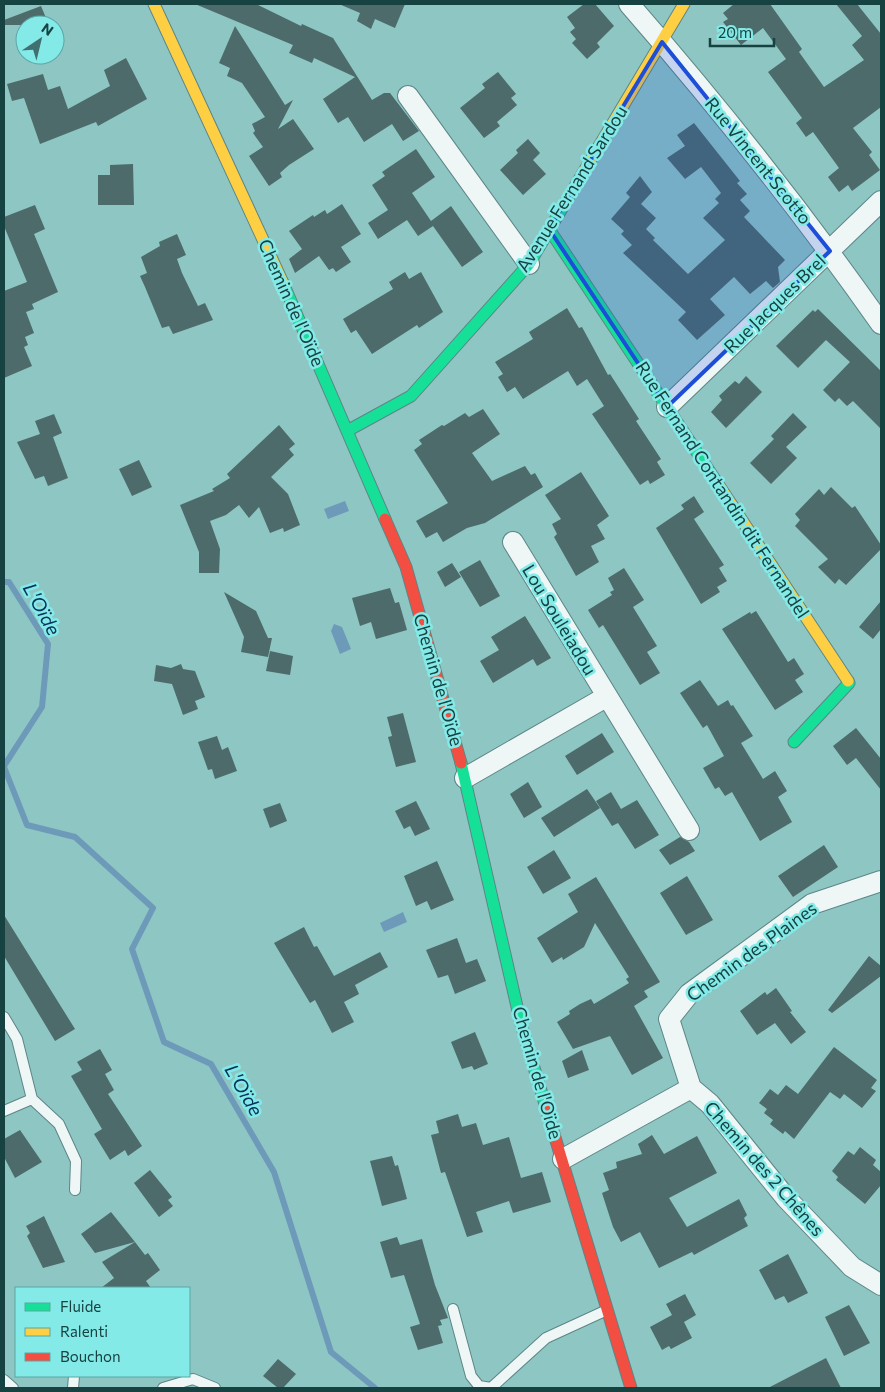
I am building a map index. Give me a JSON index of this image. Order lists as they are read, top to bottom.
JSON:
{
  "streets": {
    "street": [
      "Rue Vincent Scotto",
      "Avenue Fernand Sardou",
      "Chemin de l'Oïde",
      "Rue Jacques Brel",
      "Rue Fernand Contandin dit Fernandel",
      "Lou Souleiadou",
      "Chemin des Plaines",
      "Chemin des 2 Chênes"
    ]
  },
  "crossings": [
    ["Rue Vincent Scotto", "Avenue Fernand Sardou"],
    ["Rue Vincent Scotto", "Rue Jacques Brel"],
    ["Avenue Fernand Sardou", "Chemin de l'Oïde"],
    ["Avenue Fernand Sardou", "Rue Fernand Contandin dit Fernandel"],
    ["Chemin de l'Oïde", "Chemin des 2 Chênes"],
    ["Rue Jacques Brel", "Rue Fernand Contandin dit Fernandel"],
    ["Chemin des Plaines", "Chemin des 2 Chênes"]
  ],
  "water": ["L'Oïde"],
  "legend": ["Fluide", "Ralenti", "Bouchon"],
  "scale_bar": "20 m",
  "north": "top right"
}
